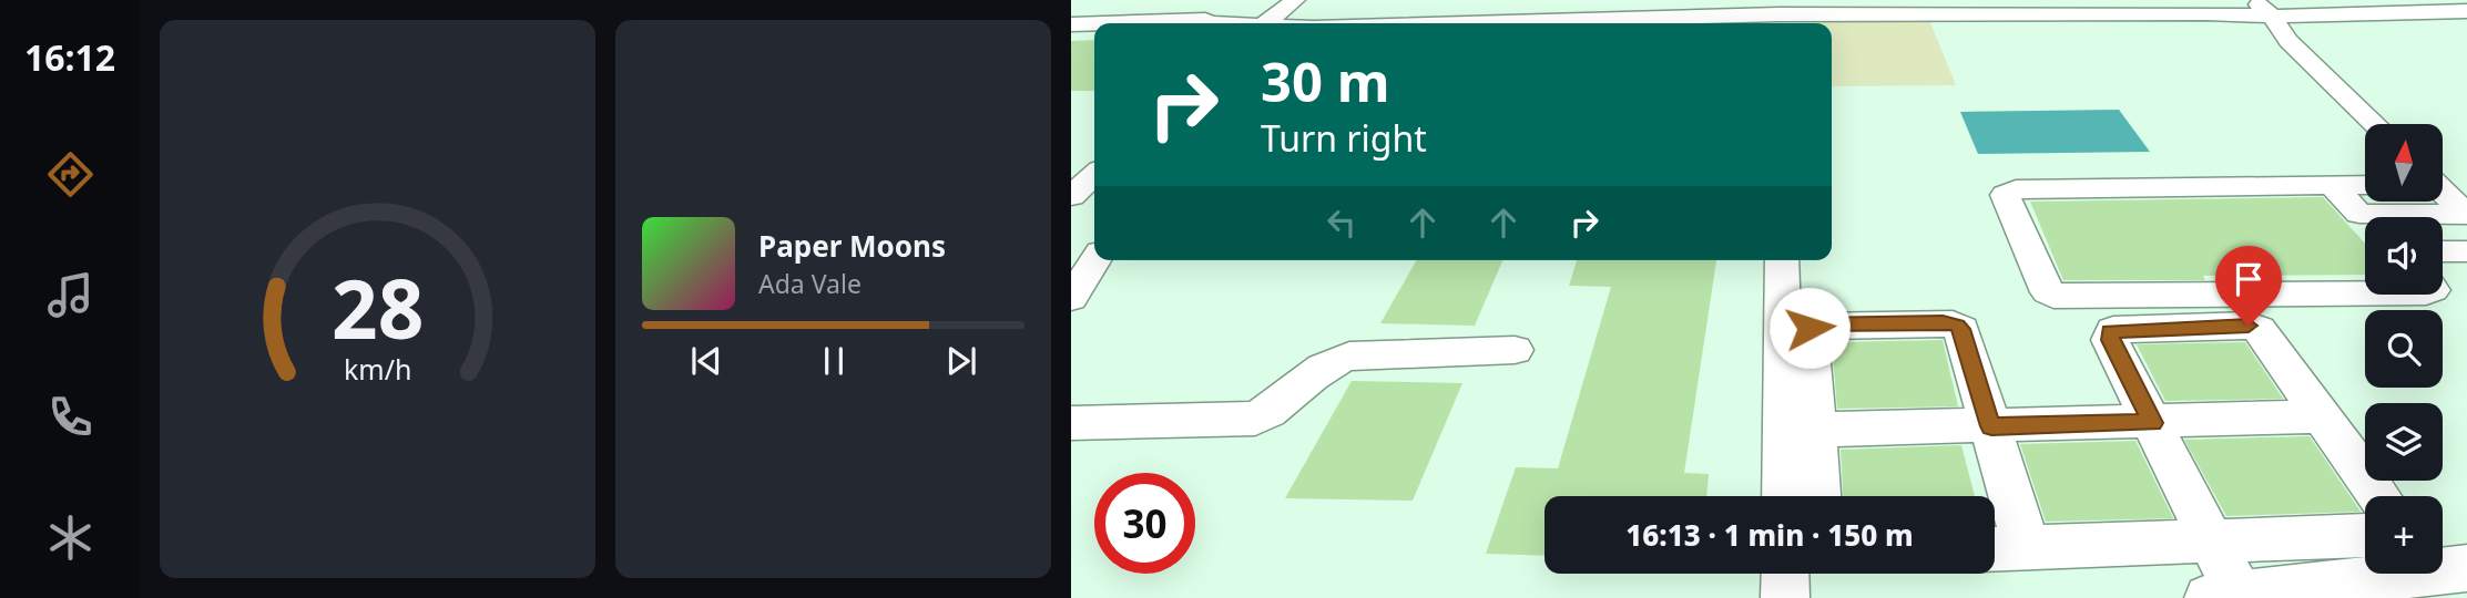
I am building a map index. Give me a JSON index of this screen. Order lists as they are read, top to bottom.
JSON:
{
  "north": "top",
  "page": {
    "tabs": "16:12",
    "turn": ["30 m", "Turn right"],
    "map_buttons": "+",
    "song": ["Paper Moons", "Ada Vale"],
    "limit": "30",
    "trip": "16:13 · 1 min · 150 m",
    "gauge": ["28", "km/h"]
  }
}
